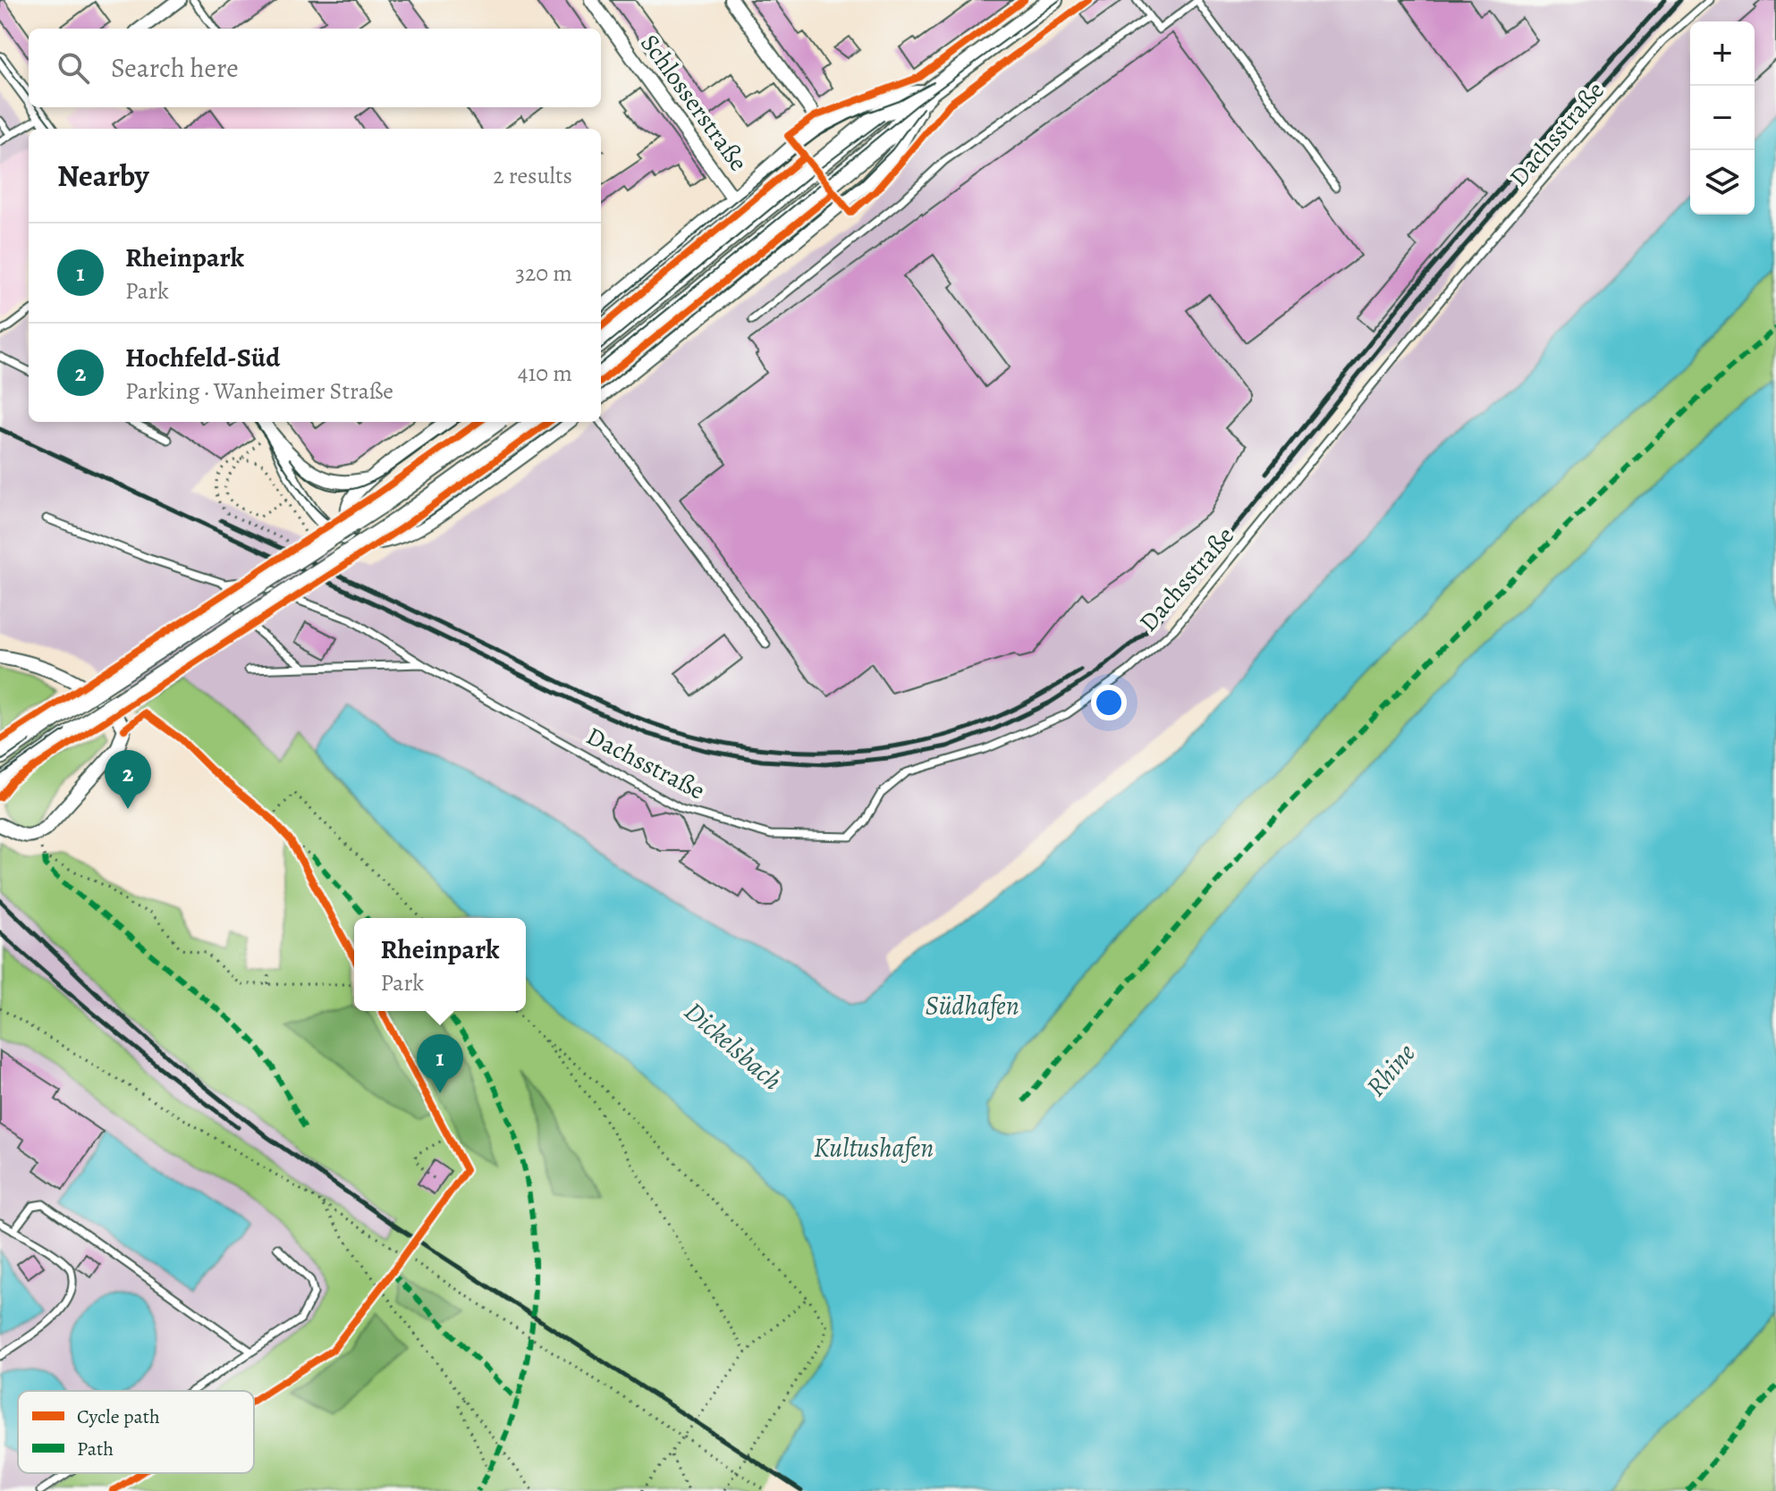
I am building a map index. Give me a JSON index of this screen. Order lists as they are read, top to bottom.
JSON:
{
  "streets": {
    "street": ["Schlosserstraße"],
    "lane": ["Dachsstraße"]
  },
  "water": [
    "Südhafen",
    "Dickelsbach",
    "Rhine",
    "Kultushafen"
  ],
  "legend": ["Cycle path", "Path"],
  "page": {
    "map_buttons": ["+", "−"],
    "search": "Search here",
    "heading": ["Nearby", "2 results"],
    "list": [
      {
        "mark": "1",
        "name": "Rheinpark",
        "note": "Park",
        "value": "320 m"
      },
      {
        "mark": "2",
        "name": "Hochfeld-Süd",
        "note": "Parking · Wanheimer Straße",
        "value": "410 m"
      }
    ],
    "pins": ["2", "1"],
    "popup": ["Rheinpark", "Park"]
  }
}
